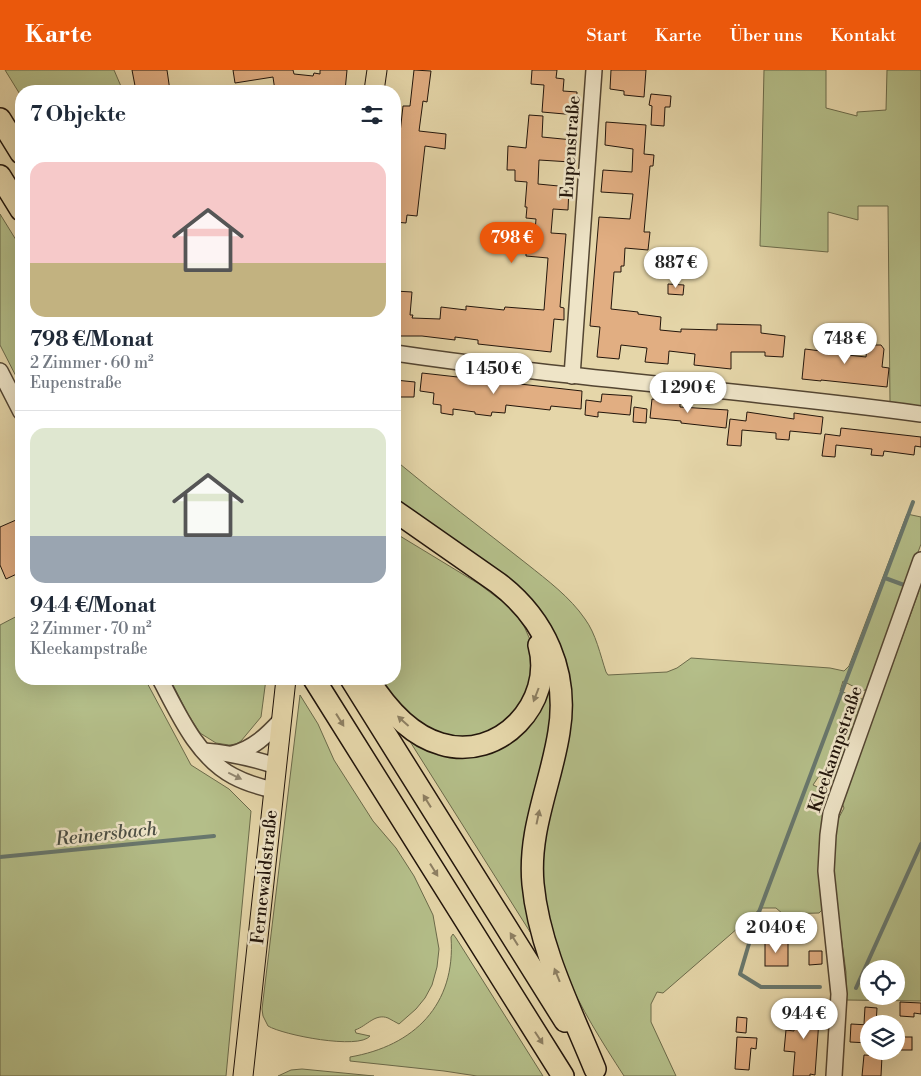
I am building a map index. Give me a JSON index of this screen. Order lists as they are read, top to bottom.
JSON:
{
  "streets": {
    "main road": ["Fernewaldstraße"],
    "street": ["Eupenstraße", "Kleekampstraße"]
  },
  "water": ["Reinersbach"],
  "page": {
    "header": "Karte",
    "nav": [
      "Start",
      "Karte",
      "Über uns",
      "Kontakt"
    ],
    "heading": "7 Objekte",
    "list": [
      {
        "name": "798 €/Monat",
        "note": "2 Zimmer · 60 m² · Eupenstraße"
      },
      {
        "name": "944 €/Monat",
        "note": "2 Zimmer · 70 m² · Kleekampstraße"
      }
    ],
    "price": [
      "798 €",
      "887 €",
      "748 €",
      "1 450 €",
      "1 290 €",
      "2 040 €",
      "944 €"
    ]
  }
}
